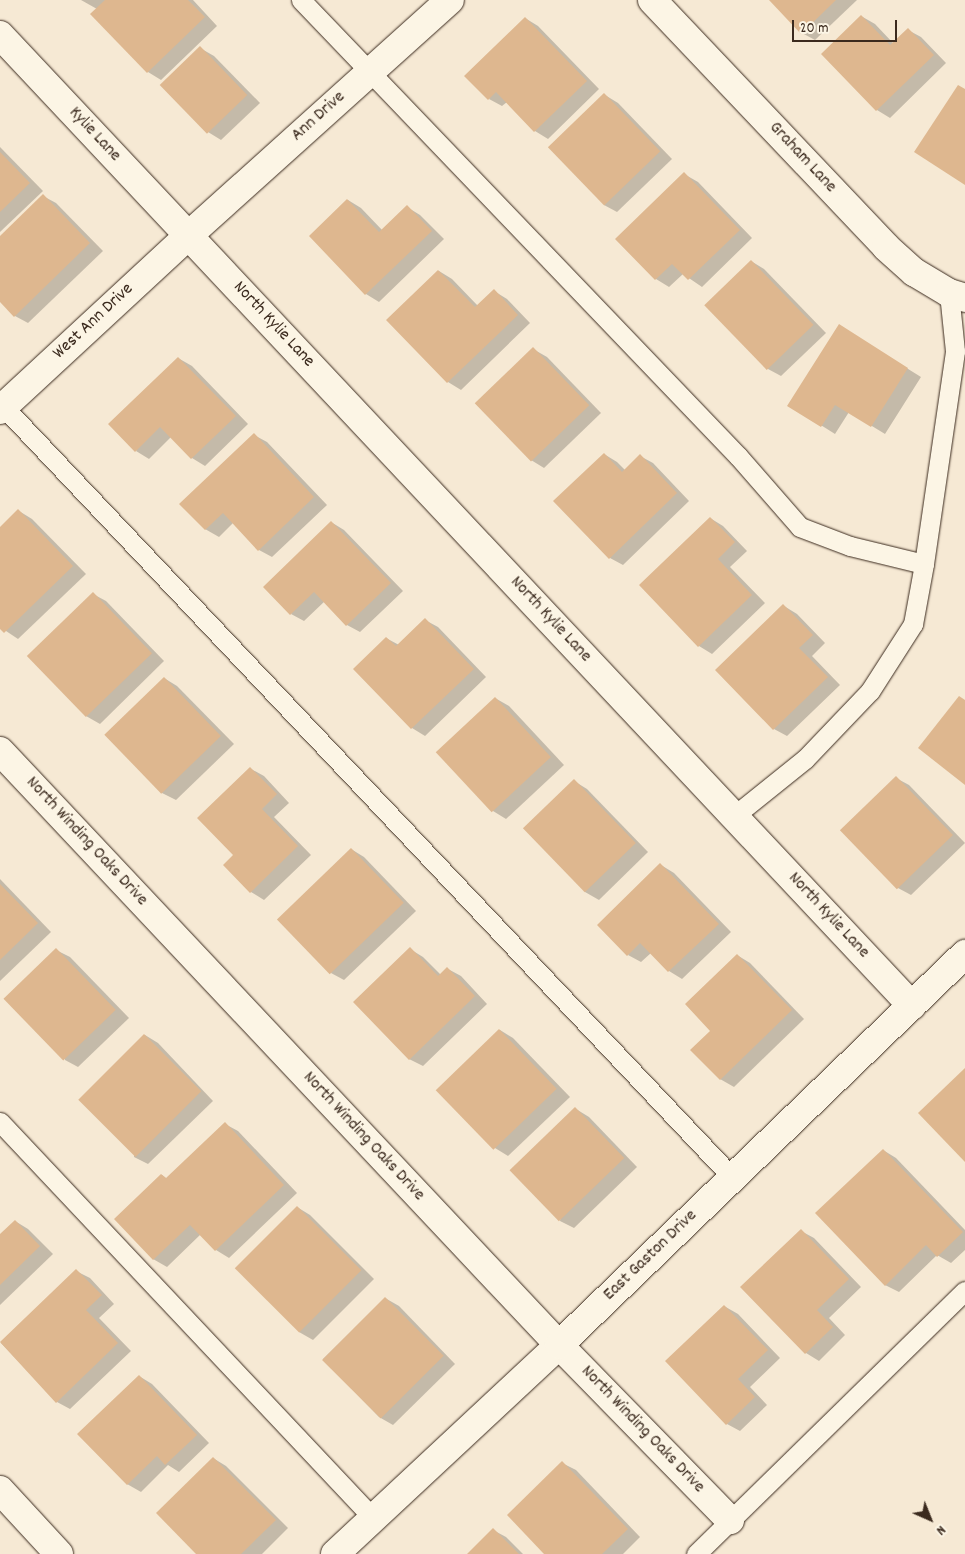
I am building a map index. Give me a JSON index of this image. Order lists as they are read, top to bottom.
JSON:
{
  "streets": {
    "street": [
      "Ann Drive",
      "Kylie Lane",
      "Graham Lane",
      "West Ann Drive",
      "North Kylie Lane",
      "North Winding Oaks Drive",
      "East Gaston Drive"
    ]
  },
  "crossings": [
    ["Ann Drive", "Kylie Lane"],
    ["Ann Drive", "West Ann Drive"],
    ["Ann Drive", "North Kylie Lane"],
    ["Kylie Lane", "West Ann Drive"],
    ["Kylie Lane", "North Kylie Lane"],
    ["West Ann Drive", "North Kylie Lane"],
    ["North Kylie Lane", "East Gaston Drive"],
    ["North Winding Oaks Drive", "East Gaston Drive"]
  ],
  "scale_bar": "20 m",
  "north": "bottom right"
}
